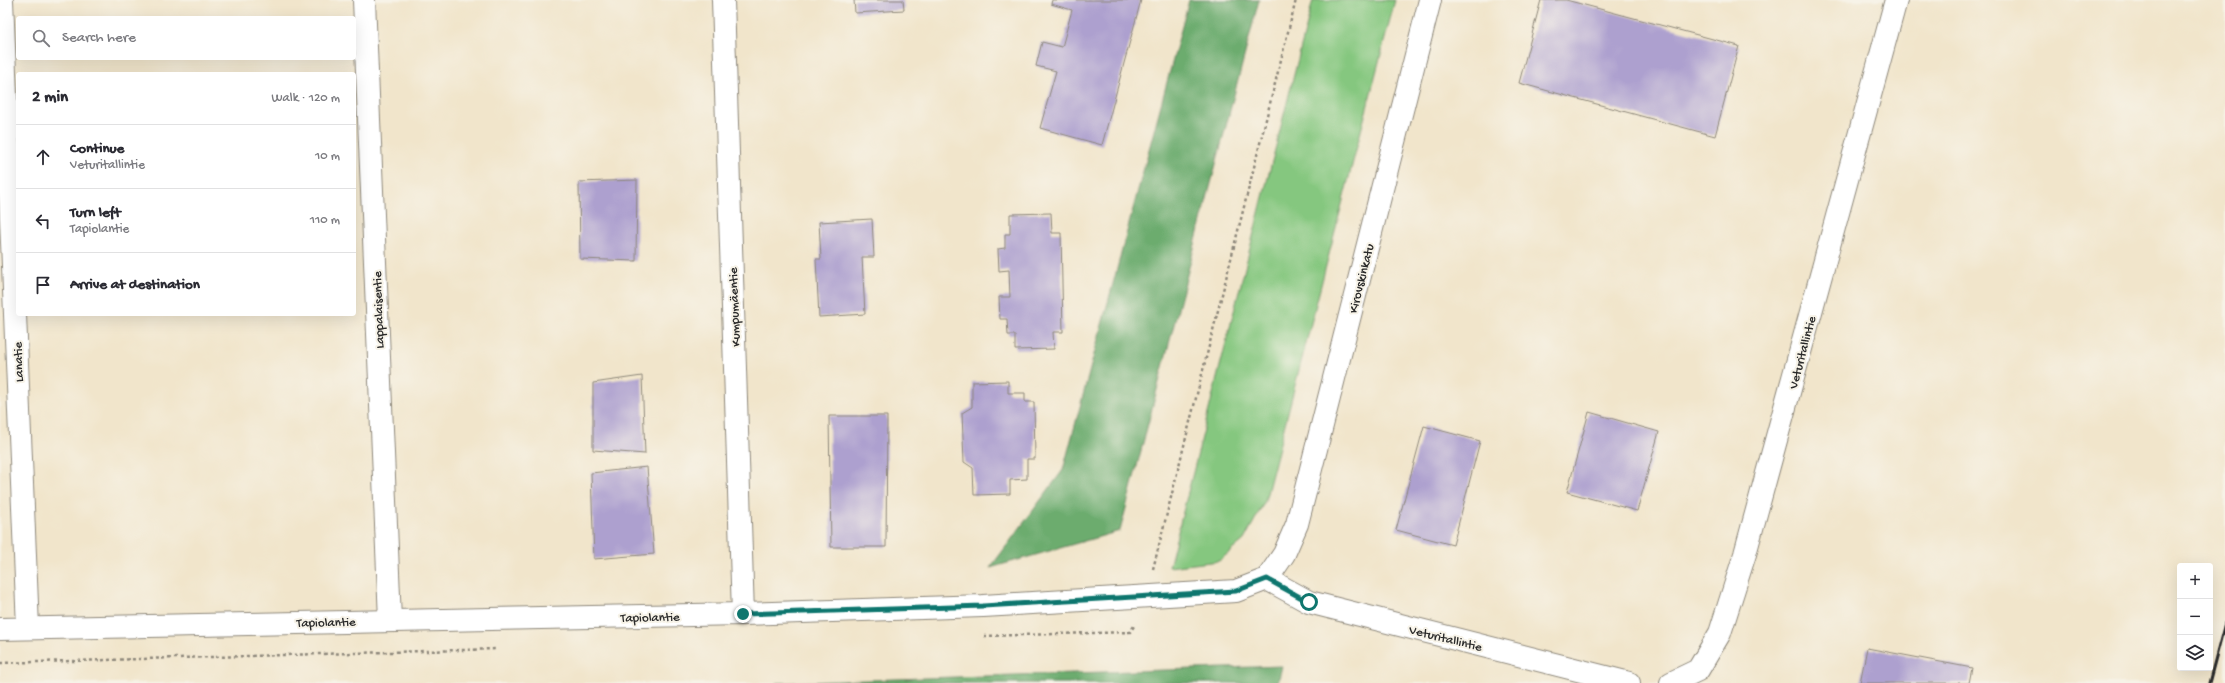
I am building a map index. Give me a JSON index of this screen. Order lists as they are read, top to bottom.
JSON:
{
  "streets": {
    "street": [
      "Kirovskinkatu",
      "Kumpumäentie",
      "Lappalaisentie",
      "Veturitallintie",
      "Lanatie",
      "Tapiolantie"
    ]
  },
  "crossings": [
    ["Kirovskinkatu", "Veturitallintie"],
    ["Kirovskinkatu", "Tapiolantie"],
    ["Kumpumäentie", "Tapiolantie"],
    ["Lappalaisentie", "Tapiolantie"],
    ["Veturitallintie", "Tapiolantie"],
    ["Lanatie", "Tapiolantie"]
  ],
  "page": {
    "search": "Search here",
    "heading": ["2 min", "Walk · 120 m"],
    "list": [
      ["Continue", "Veturitallintie", "10 m"],
      ["Turn left", "Tapiolantie", "110 m"],
      "Arrive at destination"
    ],
    "map_buttons": ["+", "−"]
  }
}
